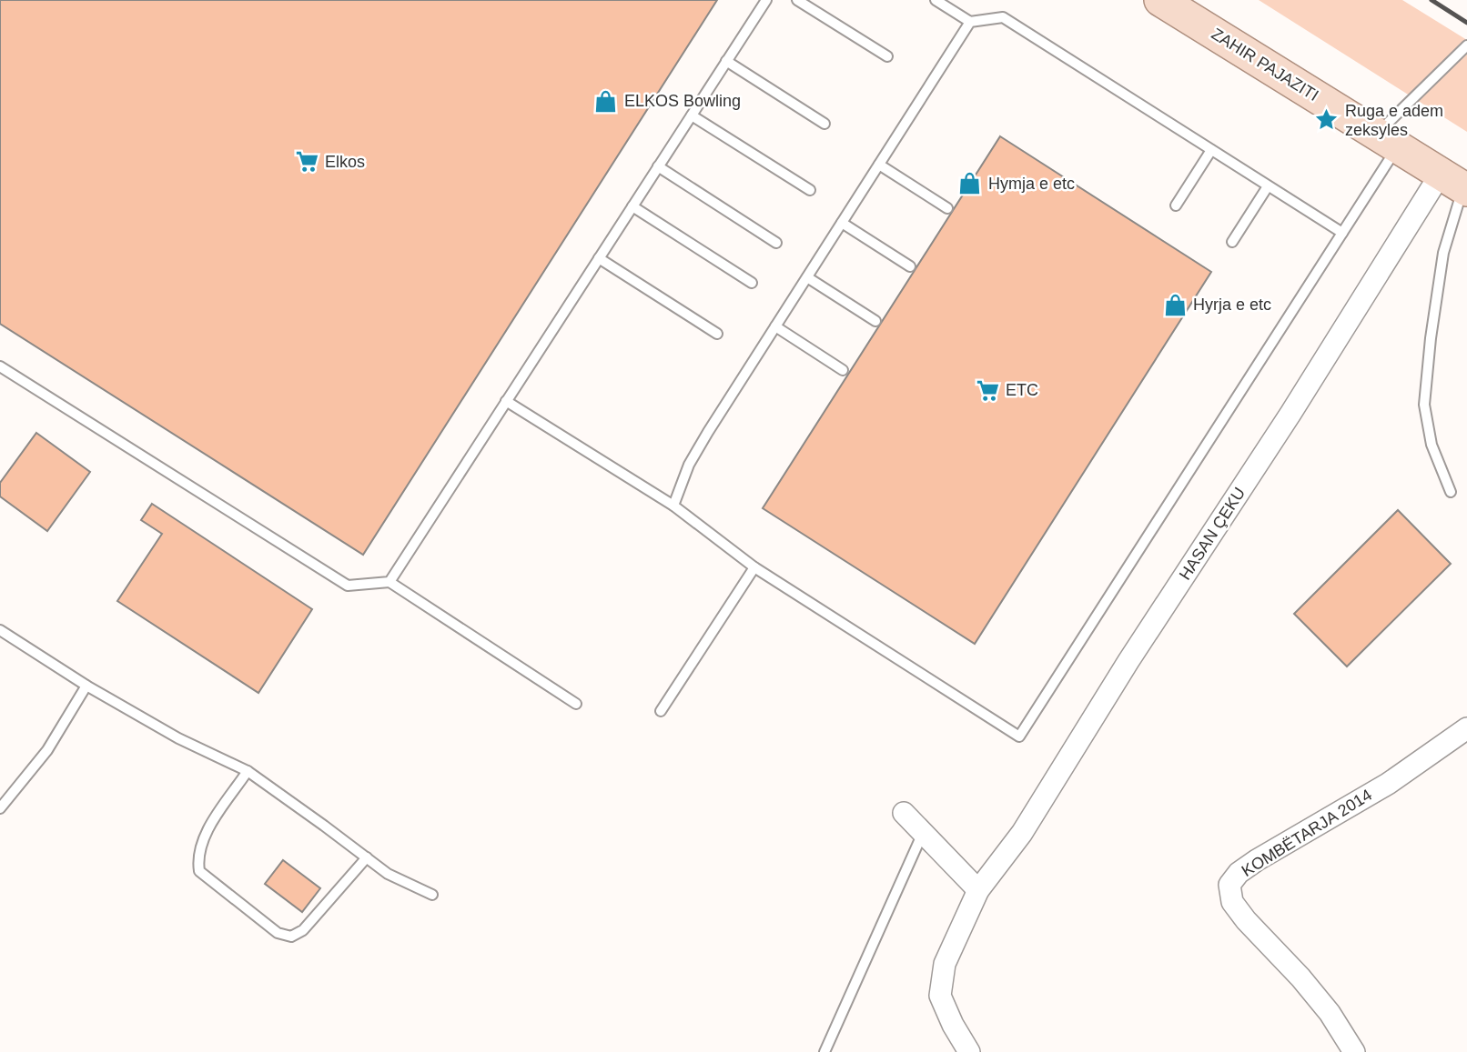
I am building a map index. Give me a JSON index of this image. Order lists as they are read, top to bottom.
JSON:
{
  "streets": {
    "main road": ["ZAHIR PAJAZITI"],
    "street": ["HASAN ÇEKU", "KOMBËTARJA 2014"]
  },
  "crossings": [
    ["ZAHIR PAJAZITI", "HASAN ÇEKU"]
  ],
  "places": {
    "shop": ["ELKOS Bowling", "Hymja e etc", "Hyrja e etc"],
    "place": ["Ruga e adem zeksyles"],
    "supermarket": ["Elkos", "ETC"]
  }
}
